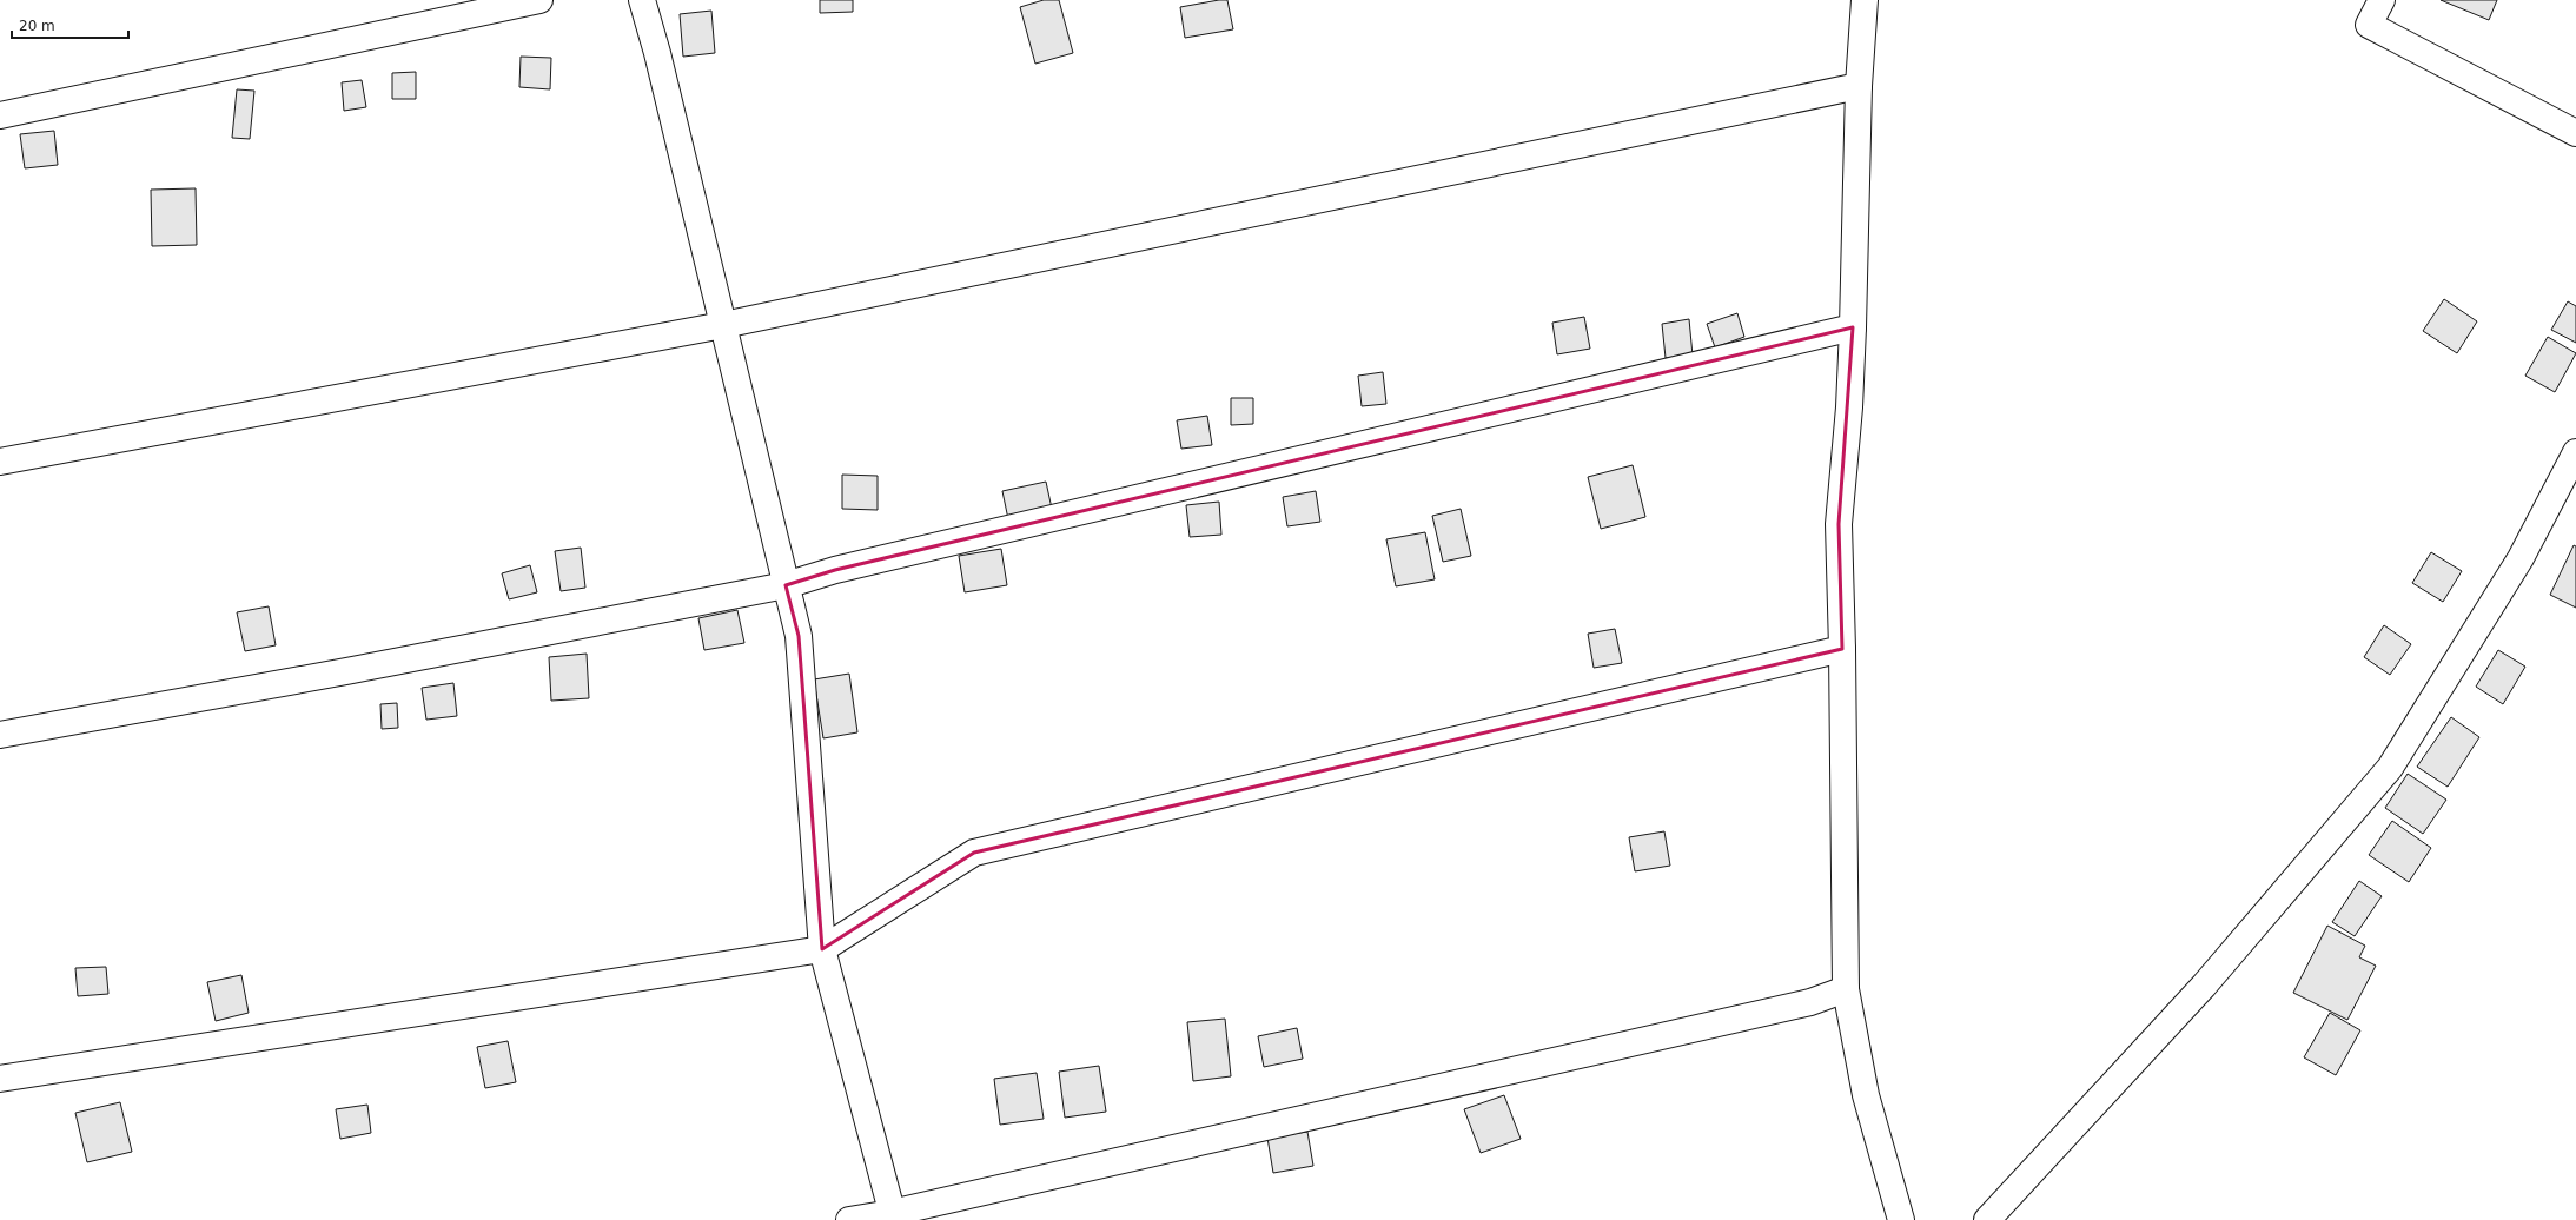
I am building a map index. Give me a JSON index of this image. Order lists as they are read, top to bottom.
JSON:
{
  "scale_bar": "20 m"
}
